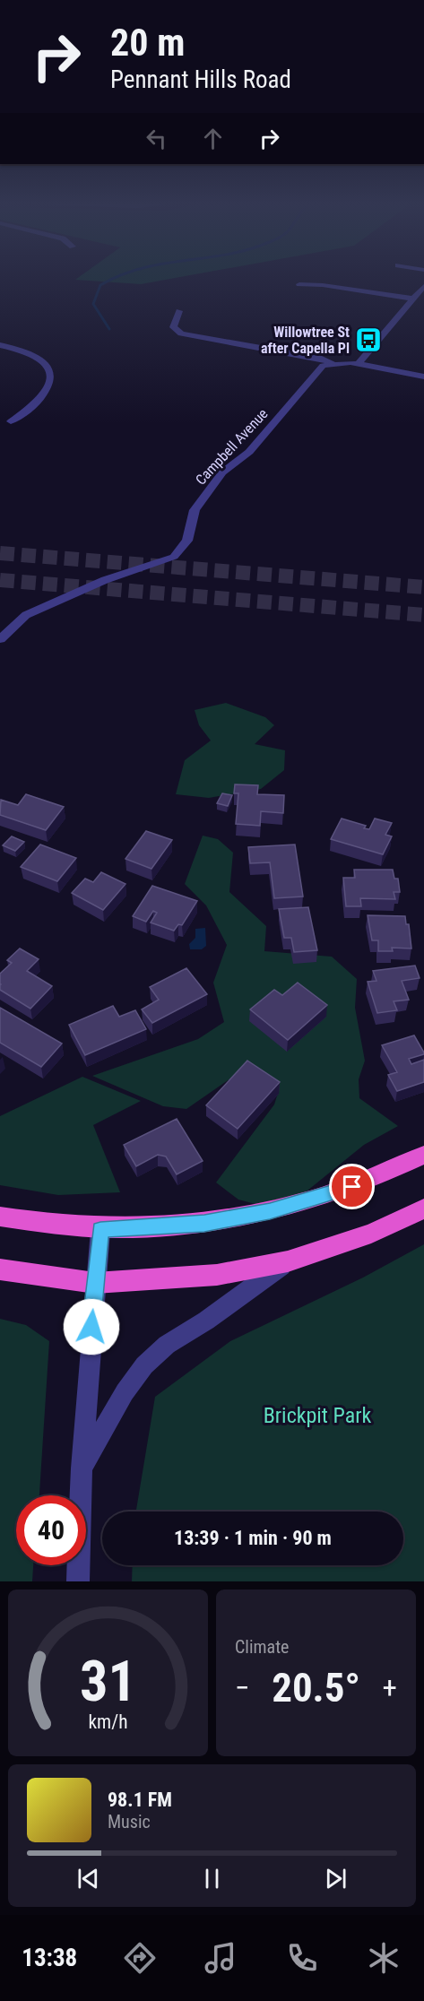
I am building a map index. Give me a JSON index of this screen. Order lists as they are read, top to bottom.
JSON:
{
  "streets": {
    "street": ["Campbell Avenue"]
  },
  "parks": ["Brickpit Park"],
  "places": {
    "bus stop": ["Willowtree St after Capella Pl"]
  },
  "page": {
    "turn": ["20 m", "Pennant Hills Road"],
    "limit": "40",
    "trip": "13:39 · 1 min · 90 m",
    "tile": "Climate",
    "heat": ["−", "20.5°", "+"],
    "song": ["98.1 FM", "Music"],
    "tabs": "13:38",
    "gauge": ["31", "km/h"]
  }
}
